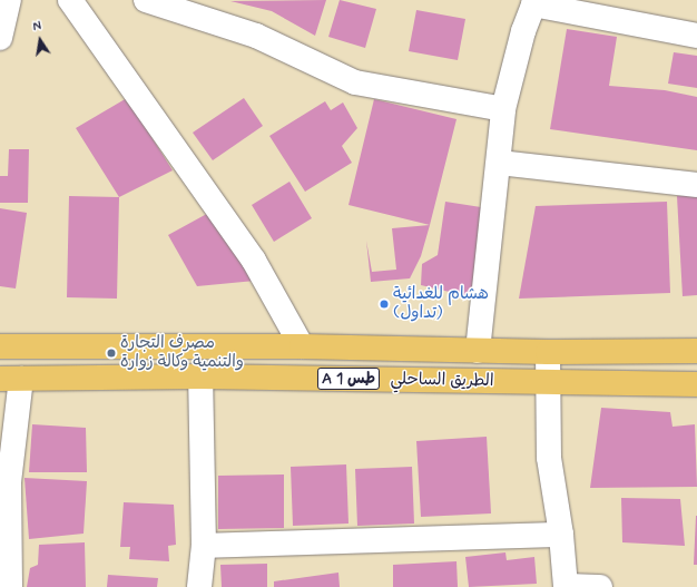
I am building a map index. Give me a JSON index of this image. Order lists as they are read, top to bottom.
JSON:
{
  "streets": {
    "highway": ["A 1 طس", "الطريق الساحلي"]
  },
  "places": ["هشام للغدائية (تداول)", "مصرف التجارة والتنمية وكالة زوارة"],
  "north": "top"
}
